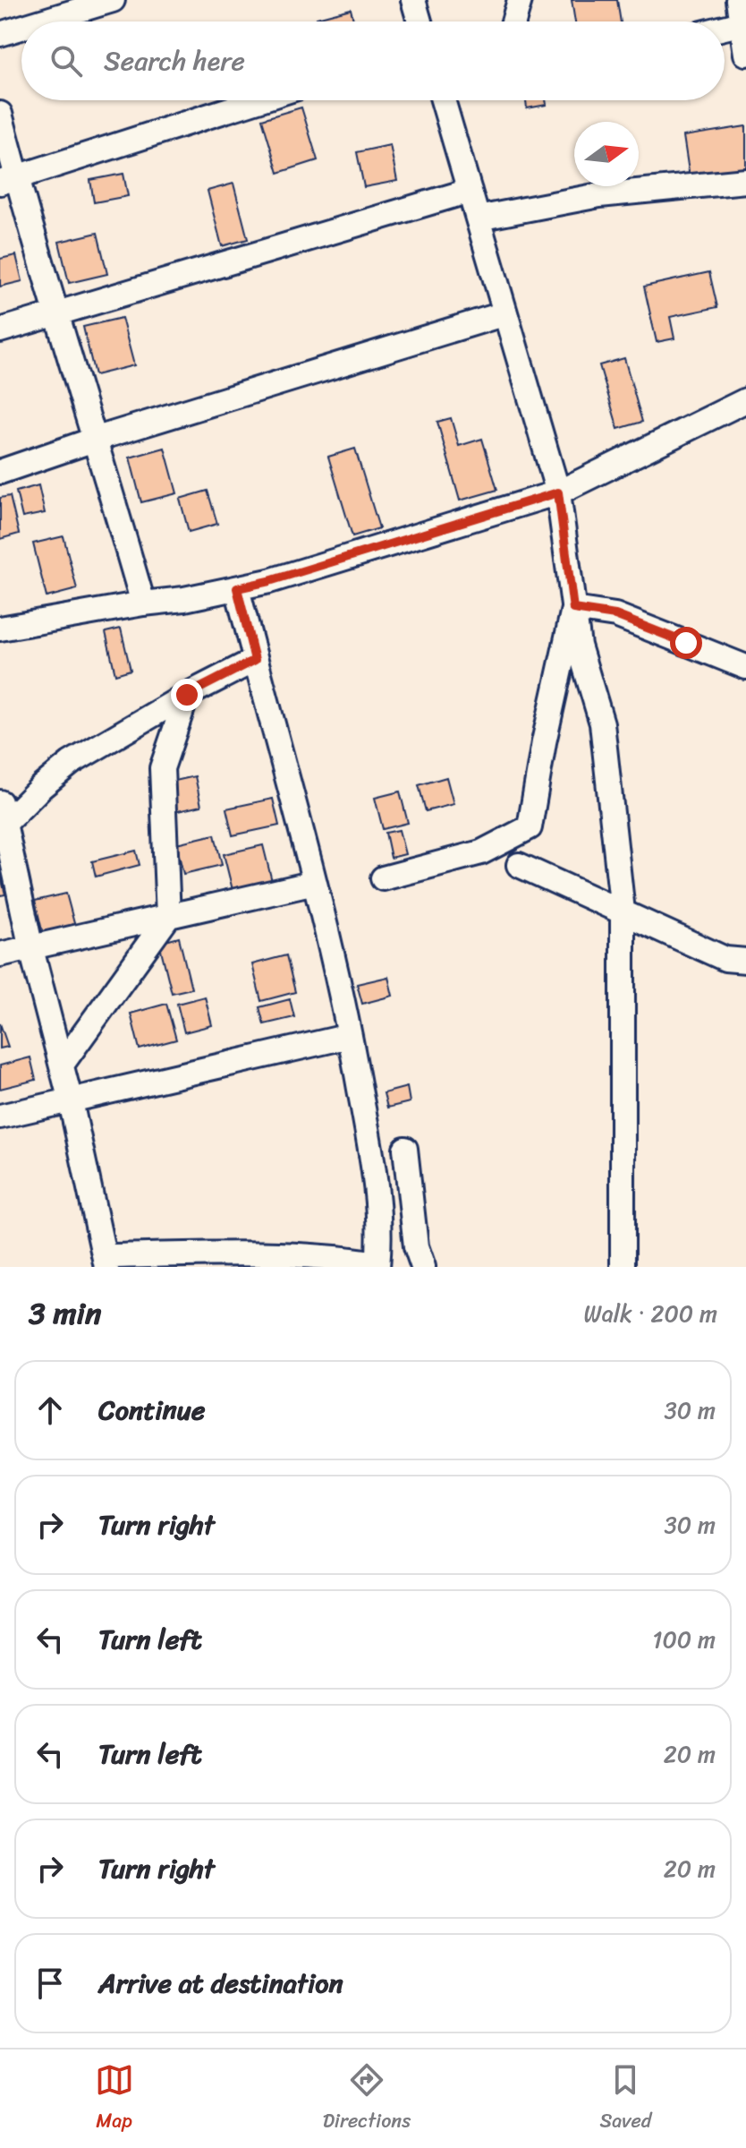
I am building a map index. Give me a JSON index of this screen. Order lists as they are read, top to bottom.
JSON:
{
  "north": "right",
  "page": {
    "search": "Search here",
    "heading": ["3 min", "Walk · 200 m"],
    "list": [
      ["Continue", "30 m"],
      ["Turn right", "30 m"],
      ["Turn left", "100 m"],
      ["Turn left", "20 m"],
      ["Turn right", "20 m"],
      "Arrive at destination"
    ],
    "nav": ["Map", "Directions", "Saved"]
  }
}
